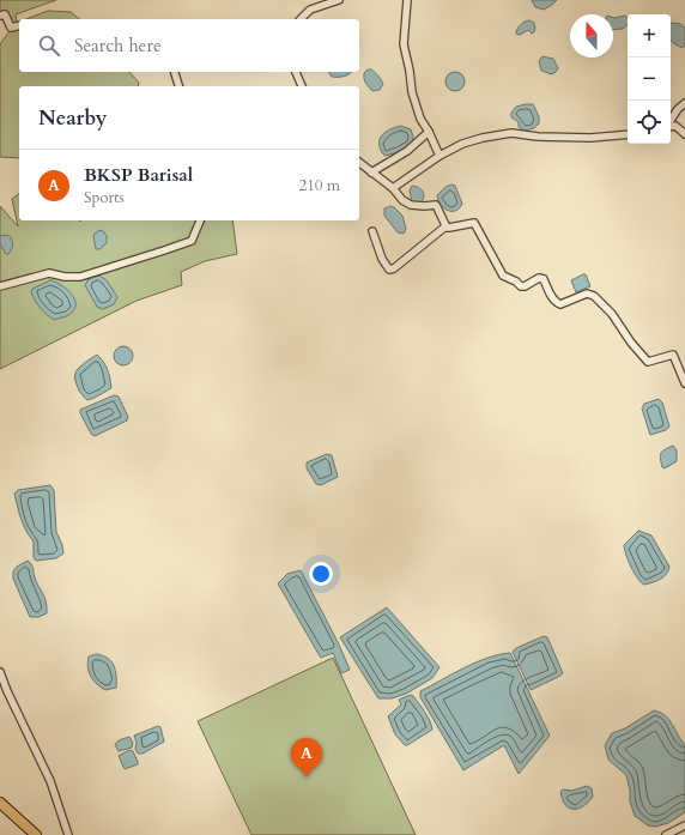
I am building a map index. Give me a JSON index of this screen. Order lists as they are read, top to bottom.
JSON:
{
  "north": "top",
  "page": {
    "map_buttons": ["+", "−"],
    "search": "Search here",
    "heading": "Nearby",
    "list": [
      {
        "mark": "A",
        "name": "BKSP Barisal",
        "note": "Sports",
        "value": "210 m"
      }
    ],
    "pins": "A"
  }
}
